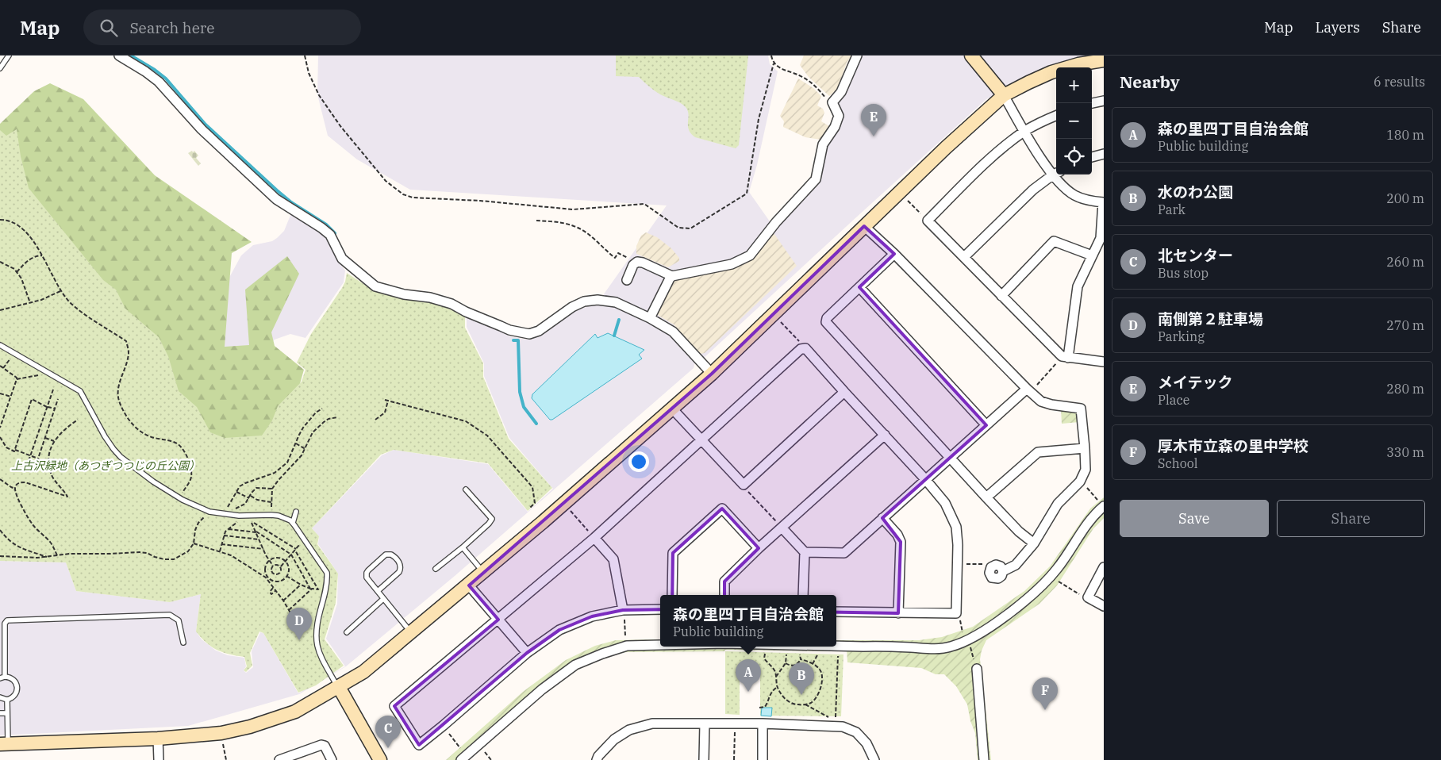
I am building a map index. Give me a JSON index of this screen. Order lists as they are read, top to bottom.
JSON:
{
  "parks": ["上古沢緑地（あつぎつつじの丘公園）"],
  "page": {
    "header": "Map",
    "search": "Search here",
    "nav": ["Map", "Layers", "Share"],
    "heading": ["Nearby", "6 results"],
    "map_buttons": ["+", "−"],
    "pins": [
      "E",
      "D",
      "A",
      "B",
      "F",
      "C"
    ],
    "list": [
      {
        "mark": "A",
        "name": "森の里四丁目自治会館",
        "note": "Public building",
        "value": "180 m"
      },
      {
        "mark": "B",
        "name": "水のわ公園",
        "note": "Park",
        "value": "200 m"
      },
      {
        "mark": "C",
        "name": "北センター",
        "note": "Bus stop",
        "value": "260 m"
      },
      {
        "mark": "D",
        "name": "南側第２駐車場",
        "note": "Parking",
        "value": "270 m"
      },
      {
        "mark": "E",
        "name": "メイテック",
        "note": "Place",
        "value": "280 m"
      },
      {
        "mark": "F",
        "name": "厚木市立森の里中学校",
        "note": "School",
        "value": "330 m"
      }
    ],
    "buttons": ["Save", "Share"],
    "popup": ["森の里四丁目自治会館", "Public building"]
  }
}
